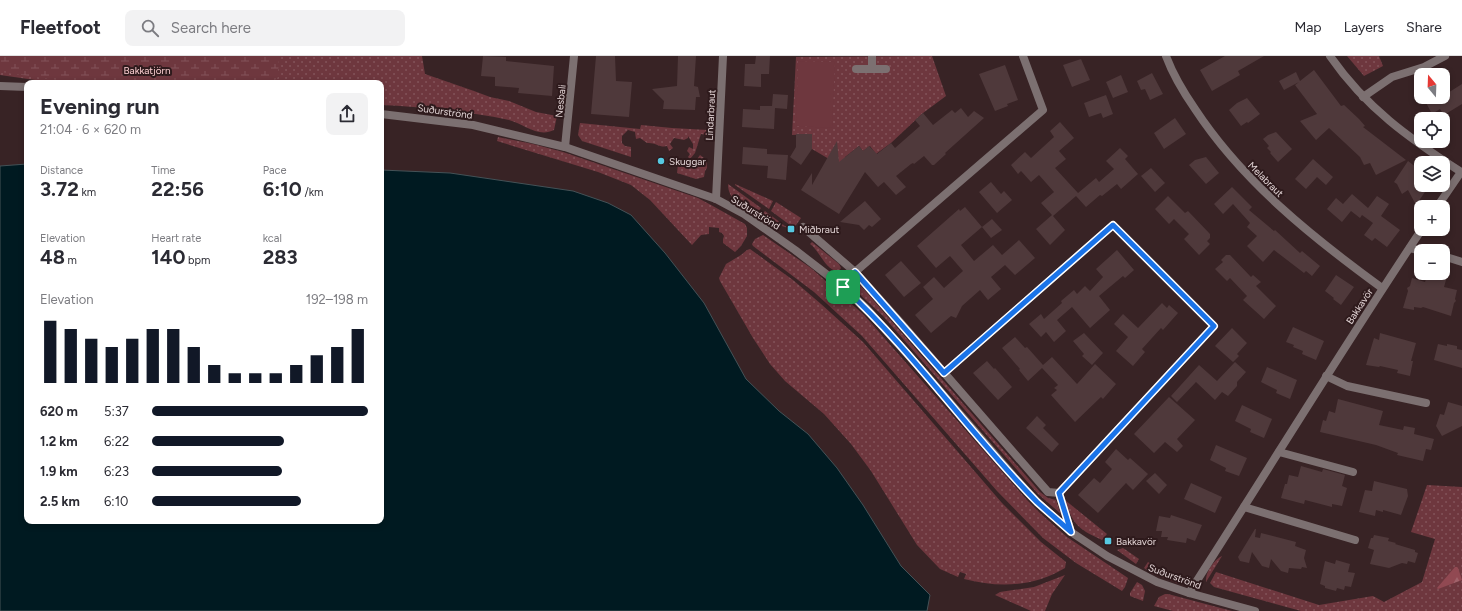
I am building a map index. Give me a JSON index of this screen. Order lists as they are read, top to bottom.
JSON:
{
  "streets": {
    "street": [
      "Nesbali",
      "Suðurströnd",
      "Lindarbraut",
      "Melabraut",
      "Bakkavör"
    ]
  },
  "crossings": [
    ["Nesbali", "Suðurströnd"],
    ["Suðurströnd", "Lindarbraut"],
    ["Suðurströnd", "Bakkavör"],
    ["Melabraut", "Bakkavör"]
  ],
  "parks": ["Bakkatjörn"],
  "places": {
    "other": ["Skuggar"],
    "transit": ["Miðbraut", "Bakkavör"]
  },
  "north": "top",
  "page": {
    "header": "Fleetfoot",
    "search": "Search here",
    "nav": ["Map", "Layers", "Share"],
    "map_buttons": ["+", "−"],
    "heading": ["Evening run", "21:04 · 6 × 620 m"],
    "stats": [
      ["Distance", "3.72 km"],
      ["Time", "22:56"],
      ["Pace", "6:10 /km"],
      ["Elevation", "48 m"],
      ["Heart rate", "140 bpm"],
      ["kcal", "283"]
    ],
    "chart": ["Elevation", "192–198 m"],
    "list": [
      {
        "name": "620 m",
        "note": "5:37"
      },
      {
        "name": "1.2 km",
        "note": "6:22"
      },
      {
        "name": "1.9 km",
        "note": "6:23"
      },
      {
        "name": "2.5 km",
        "note": "6:10"
      }
    ]
  }
}
